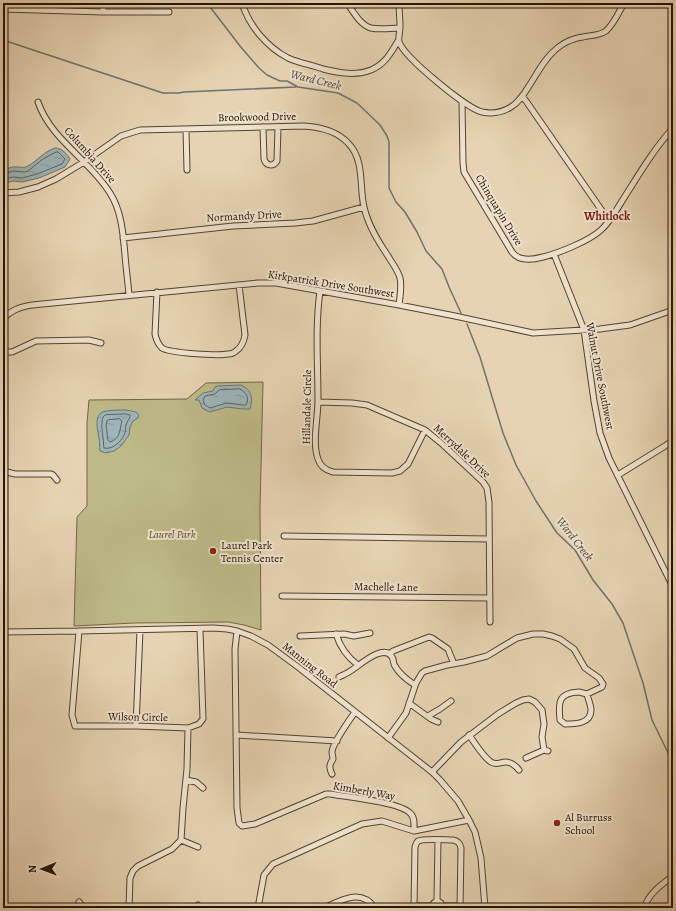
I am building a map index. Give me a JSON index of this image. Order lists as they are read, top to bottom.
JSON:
{
  "streets": {
    "street": [
      "Brookwood Drive",
      "Columbia Drive",
      "Chinquapin Drive",
      "Normandy Drive",
      "Kirkpatrick Drive Southwest",
      "Walnut Drive Southwest",
      "Hillandale Circle",
      "Merrydale Drive",
      "Machelle Lane",
      "Manning Road",
      "Wilson Circle",
      "Kimberly Way"
    ]
  },
  "crossings": [
    ["Brookwood Drive", "Columbia Drive"],
    ["Brookwood Drive", "Normandy Drive"],
    ["Brookwood Drive", "Kirkpatrick Drive Southwest"],
    ["Columbia Drive", "Normandy Drive"],
    ["Columbia Drive", "Kirkpatrick Drive Southwest"],
    ["Chinquapin Drive", "Walnut Drive Southwest"],
    ["Kirkpatrick Drive Southwest", "Walnut Drive Southwest"],
    ["Kirkpatrick Drive Southwest", "Hillandale Circle"],
    ["Hillandale Circle", "Merrydale Drive"],
    ["Merrydale Drive", "Machelle Lane"],
    ["Manning Road", "Wilson Circle"]
  ],
  "districts": ["Whitlock"],
  "water": ["Ward Creek"],
  "parks": ["Laurel Park"],
  "places": ["Laurel Park Tennis Center", "Al Burruss School"],
  "north": "left"
}
